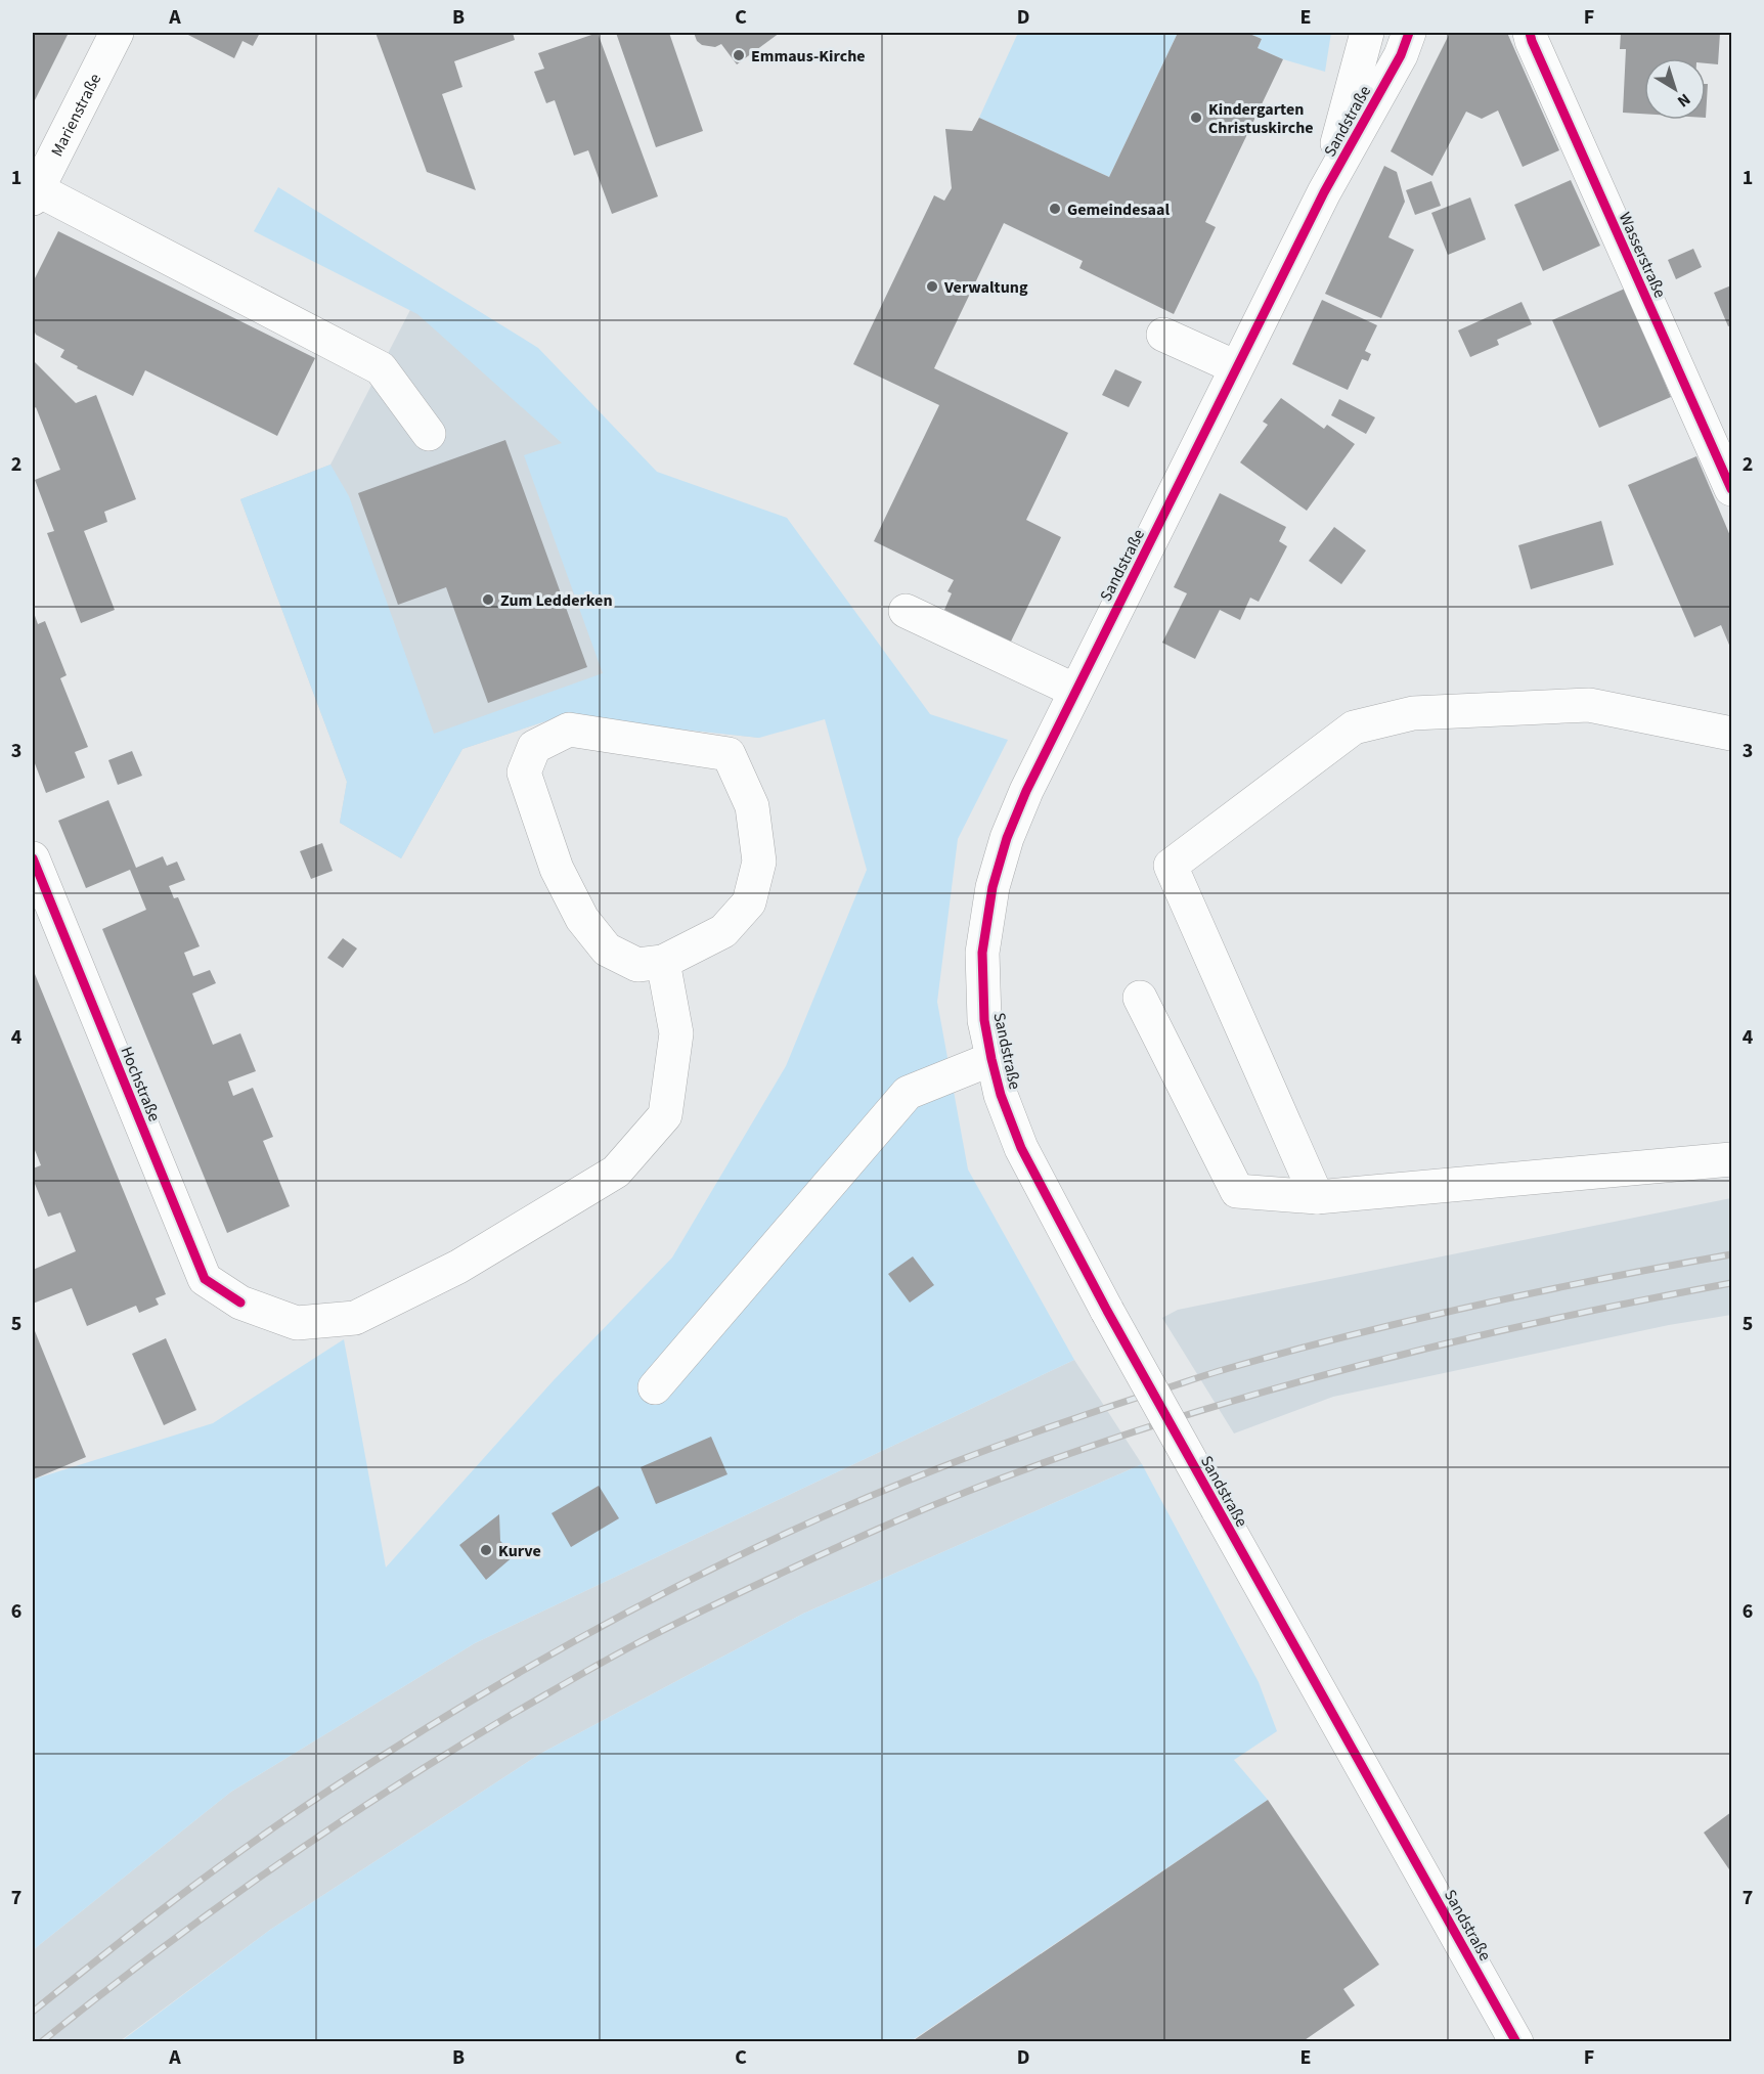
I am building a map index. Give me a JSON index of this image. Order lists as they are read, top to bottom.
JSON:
{
  "streets": {
    "street": [
      "Marienstraße",
      "Sandstraße",
      "Wasserstraße",
      "Hochstraße"
    ]
  },
  "places": [
    "Emmaus-Kirche",
    "Kindergarten Christuskirche",
    "Gemeindesaal",
    "Verwaltung",
    "Zum Ledderken",
    "Kurve"
  ],
  "north": "bottom right",
  "grid": {
    "columns": [
      "A",
      "B",
      "C",
      "D",
      "E",
      "F"
    ],
    "rows": [
      "1",
      "2",
      "3",
      "4",
      "5",
      "6",
      "7"
    ]
  }
}
